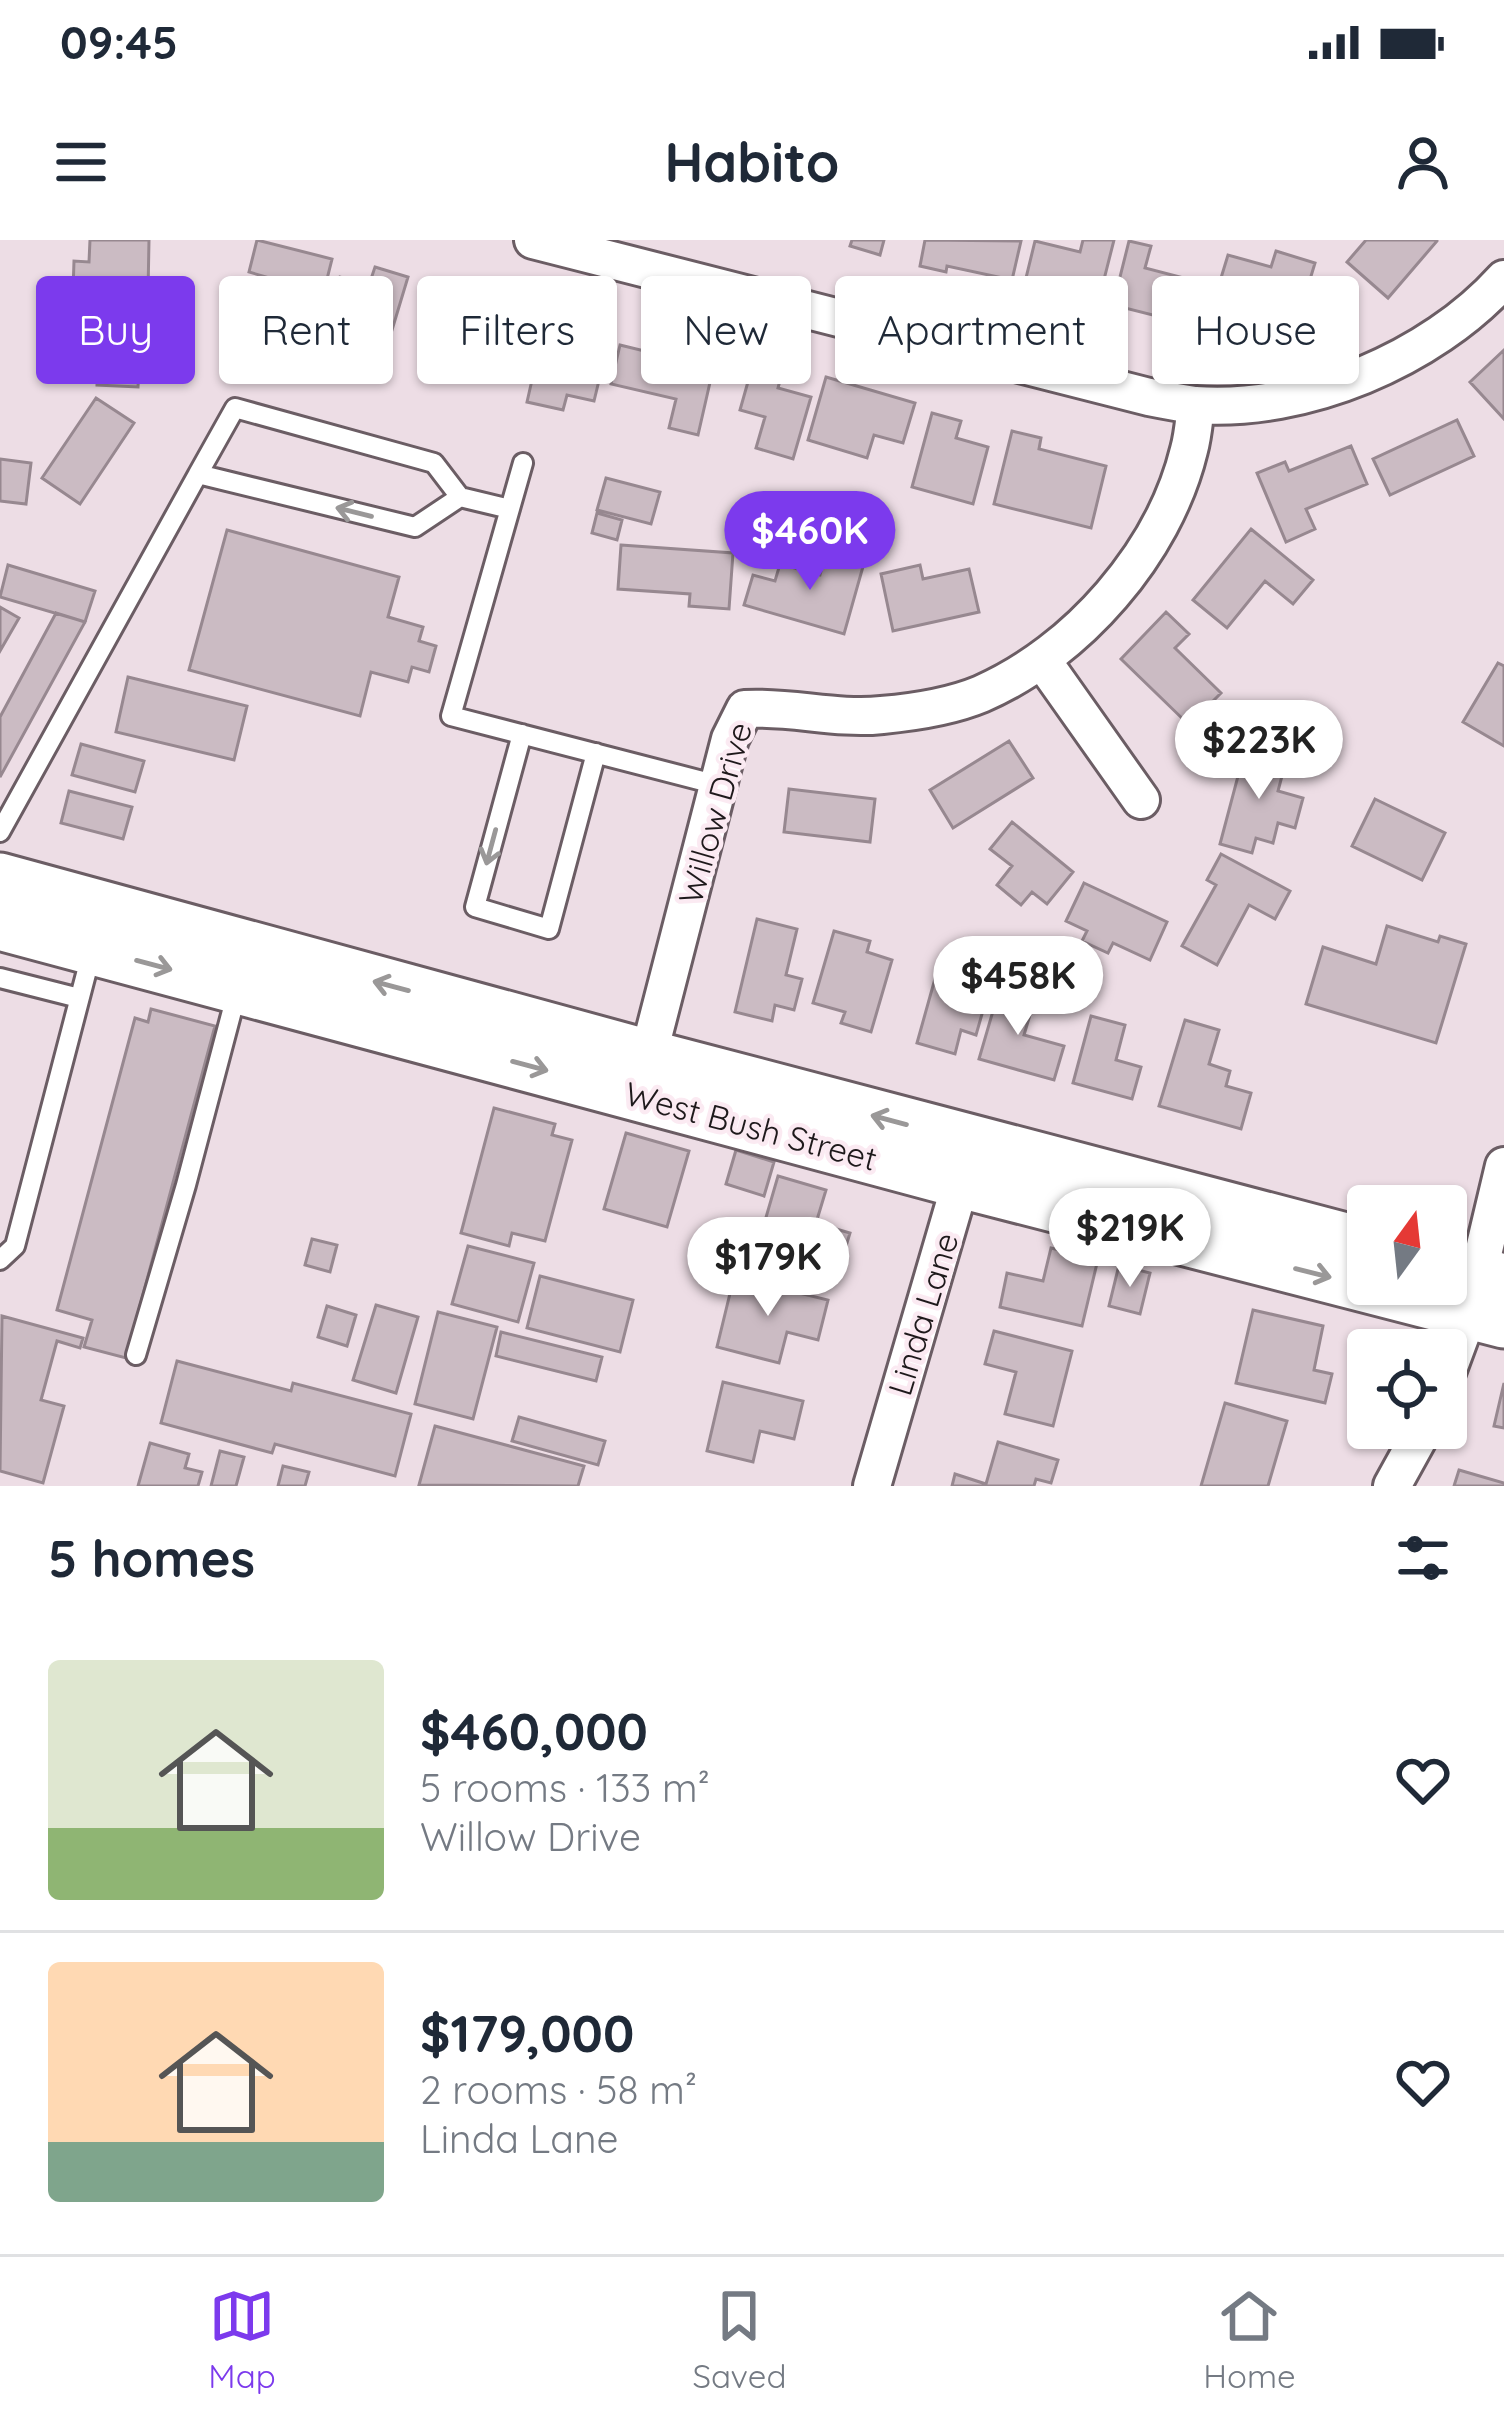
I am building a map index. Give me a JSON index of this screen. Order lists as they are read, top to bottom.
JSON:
{
  "streets": {
    "main road": ["West Bush Street"],
    "street": ["Willow Drive", "Linda Lane"]
  },
  "crossings": [
    ["Willow Drive", "West Bush Street"],
    ["West Bush Street", "Linda Lane"]
  ],
  "north": "top",
  "page": {
    "status": "09:45",
    "header": "Habito",
    "chip": [
      "Buy",
      "Rent",
      "Filters",
      "New",
      "Apartment",
      "House"
    ],
    "price": [
      "$460K",
      "$223K",
      "$458K",
      "$219K",
      "$179K"
    ],
    "heading": "5 homes",
    "list": [
      {
        "name": "$460,000",
        "note": "5 rooms · 133 m² · Willow Drive"
      },
      {
        "name": "$179,000",
        "note": "2 rooms · 58 m² · Linda Lane"
      }
    ],
    "tabs": ["Map", "Saved", "Home"]
  }
}
